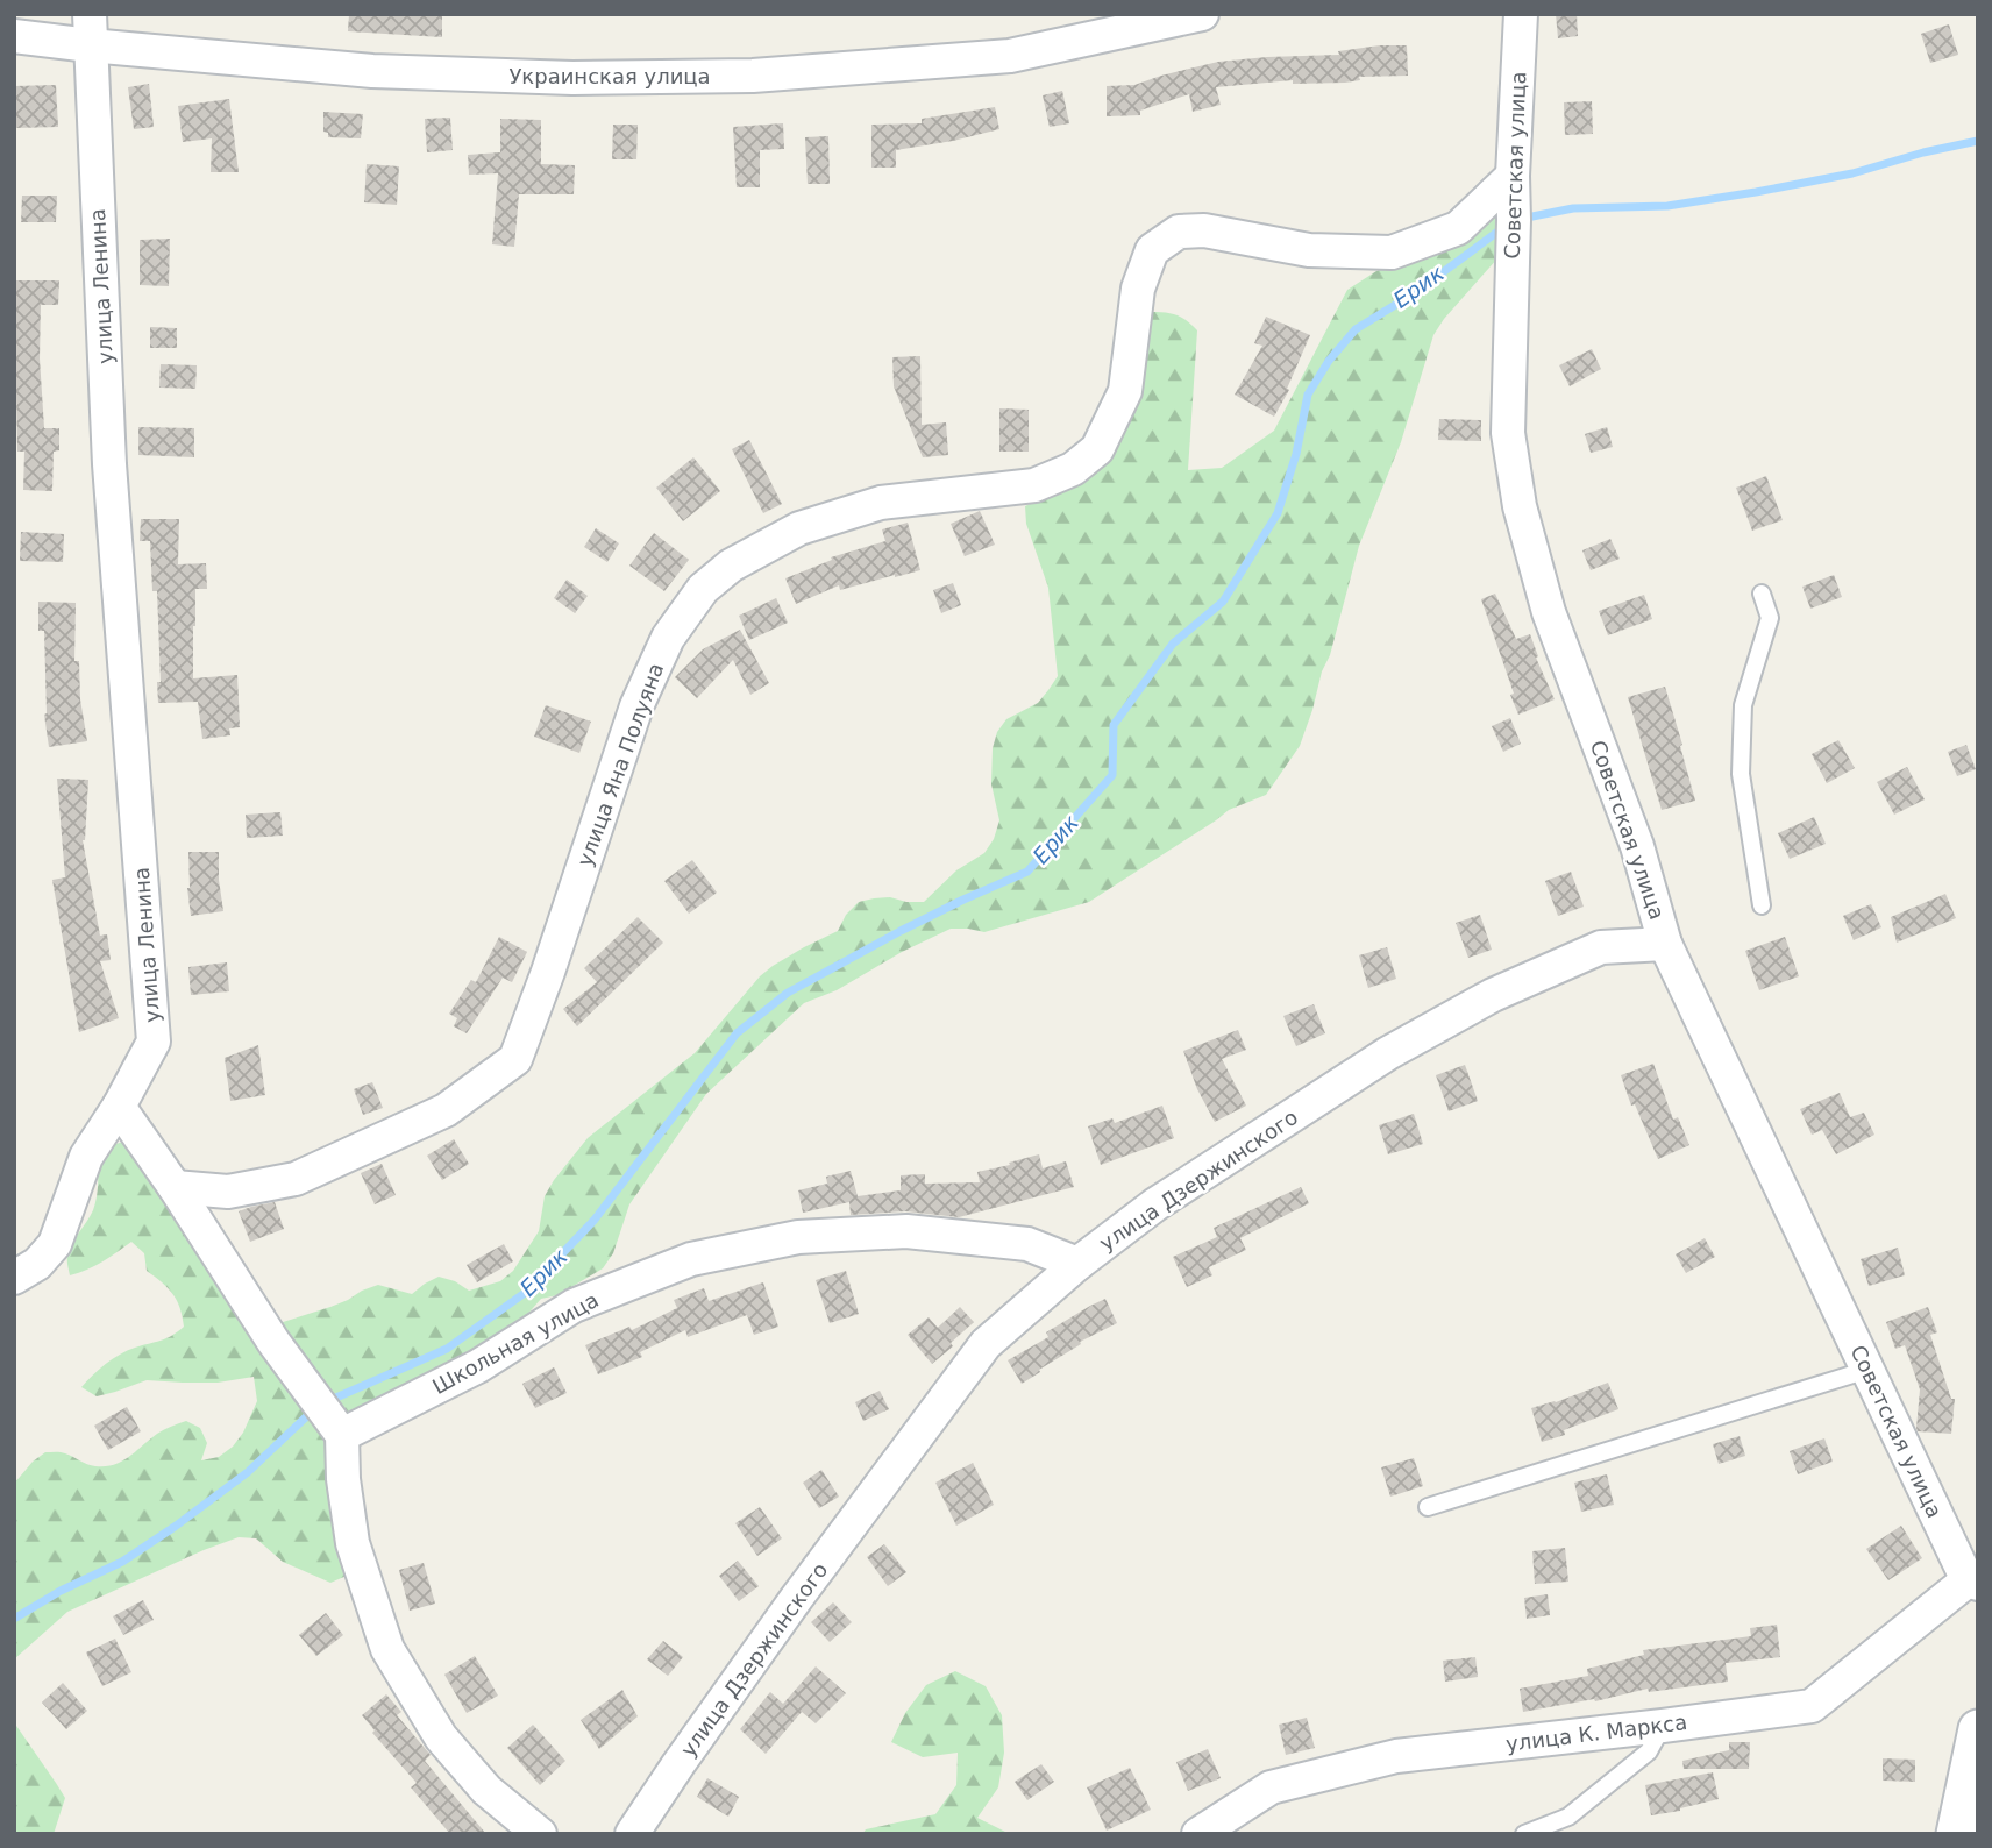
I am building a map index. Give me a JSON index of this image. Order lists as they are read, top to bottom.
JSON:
{
  "streets": {
    "street": [
      "Украинская улица",
      "Советская улица",
      "улица Ленина",
      "улица Яна Полуяна",
      "улица Дзержинского",
      "Школьная улица",
      "улица К. Маркса"
    ]
  },
  "crossings": [
    ["Украинская улица", "улица Ленина"],
    ["Советская улица", "улица Яна Полуяна"],
    ["Советская улица", "улица Дзержинского"],
    ["Советская улица", "улица К. Маркса"],
    ["улица Дзержинского", "Школьная улица"]
  ],
  "water": ["Ерик"]
}
